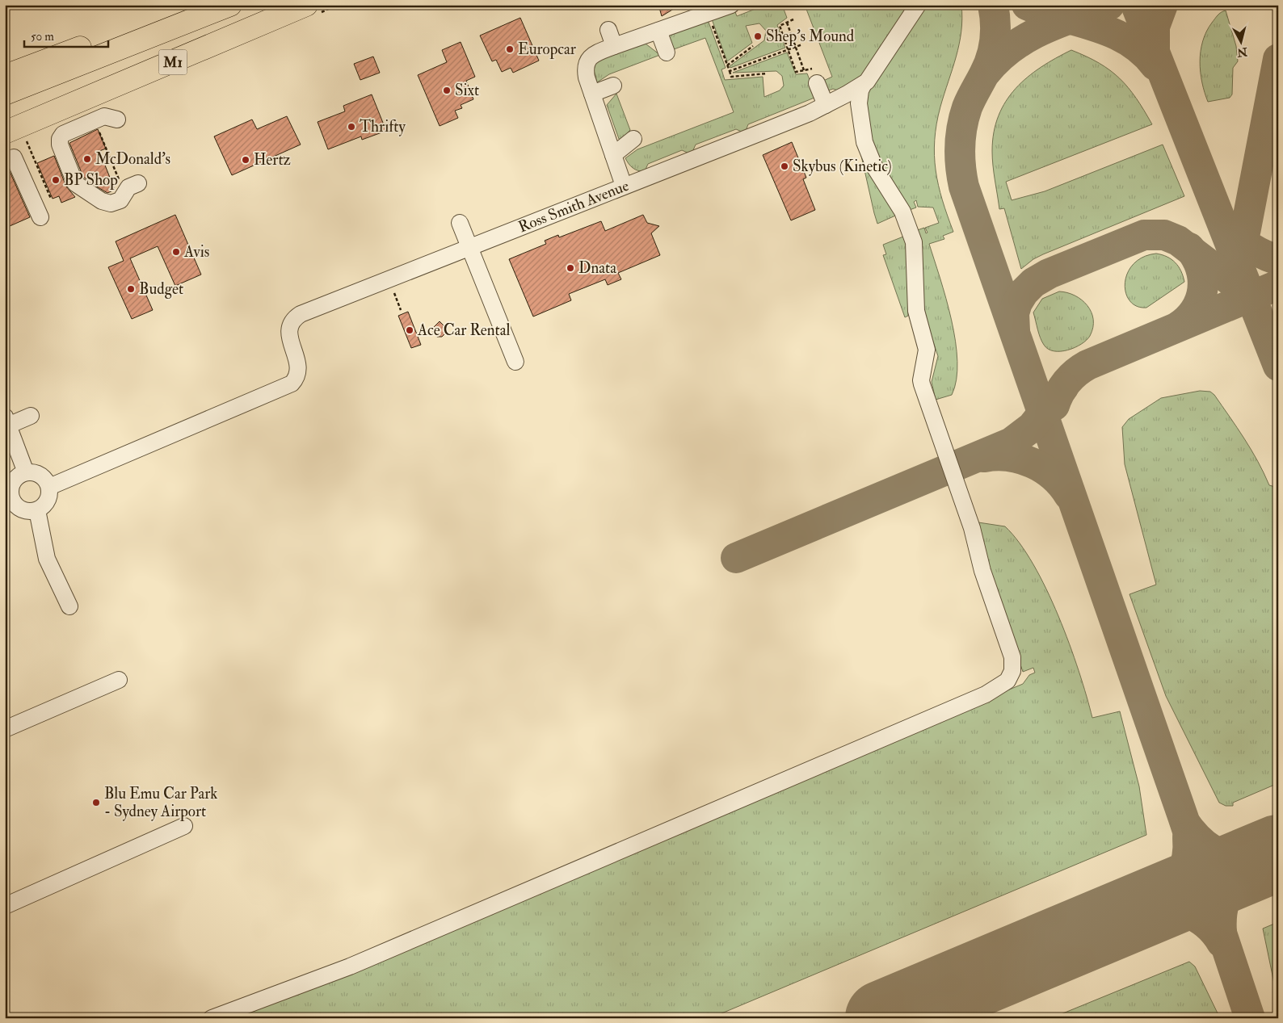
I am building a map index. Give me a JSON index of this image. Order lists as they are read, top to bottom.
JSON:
{
  "streets": {
    "highway": ["M1"],
    "lane": ["Ross Smith Avenue"]
  },
  "places": [
    "Shep's Mound",
    "Europcar",
    "Sixt",
    "Thrifty",
    "McDonald's",
    "Hertz",
    "Skybus (Kinetic)",
    "BP Shop",
    "Avis",
    "Dnata",
    "Budget",
    "Ace Car Rental",
    "Blu Emu Car Park - Sydney Airport"
  ],
  "scale_bar": "50 m",
  "north": "bottom"
}
